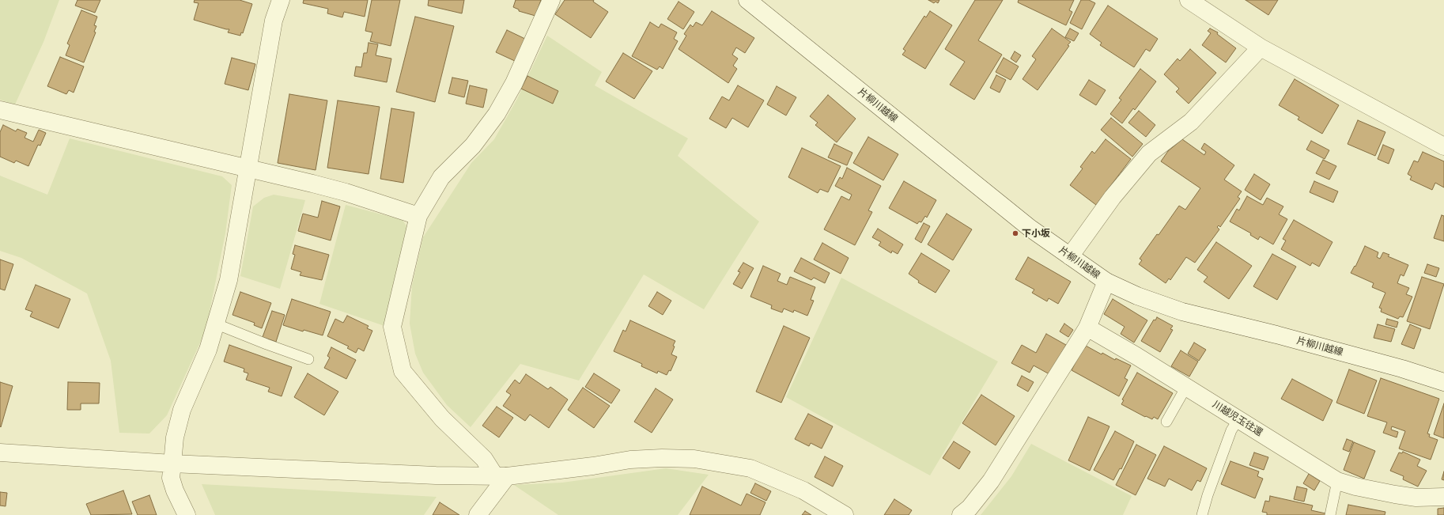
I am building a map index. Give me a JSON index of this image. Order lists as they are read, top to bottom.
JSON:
{
  "streets": {
    "street": ["片柳川越線", "川越児玉往還"]
  },
  "places": ["下小坂"]
}
